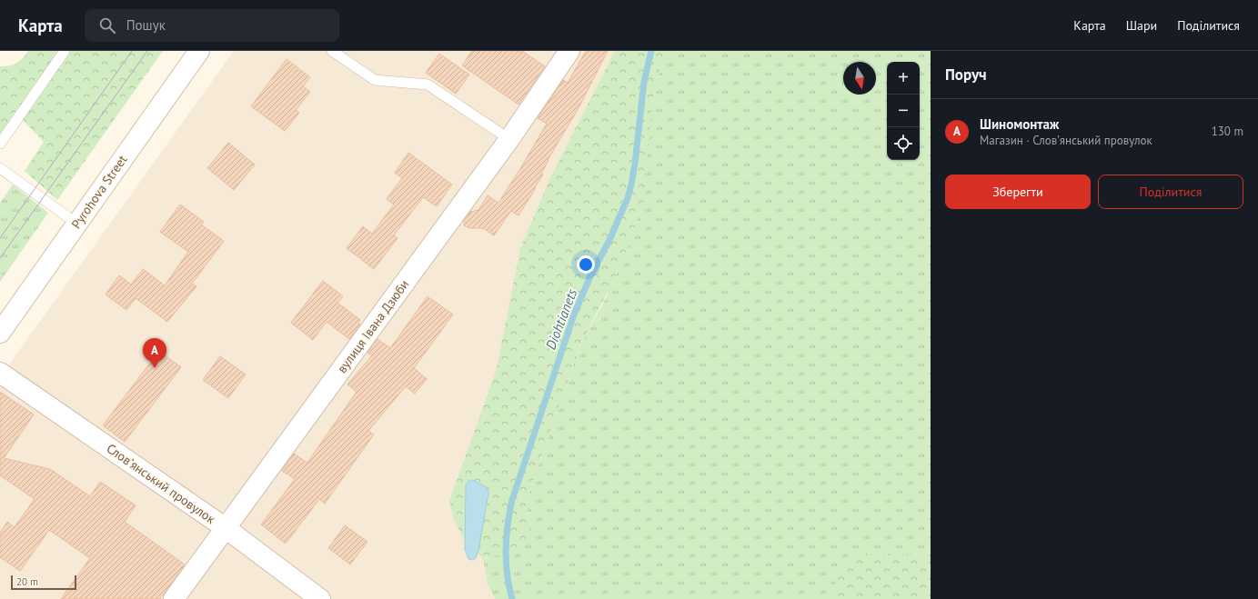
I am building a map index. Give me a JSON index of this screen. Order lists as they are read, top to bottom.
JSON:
{
  "streets": {
    "street": ["Pyrohova Street", "вулиця Івана Дзюби", "Словʼянський провулок"]
  },
  "crossings": [
    ["вулиця Івана Дзюби", "Словʼянський провулок"]
  ],
  "water": ["Diohtianets"],
  "scale_bar": "20 m",
  "north": "bottom",
  "page": {
    "header": "Карта",
    "search": "Пошук",
    "nav": ["Карта", "Шари", "Поділитися"],
    "heading": "Поруч",
    "map_buttons": ["+", "−"],
    "list": [
      {
        "mark": "A",
        "name": "Шиномонтаж",
        "note": "Магазин · Словʼянський провулок",
        "value": "130 m"
      }
    ],
    "buttons": ["Зберегти", "Поділитися"],
    "pins": "A",
    "scale": "20 m"
  }
}
